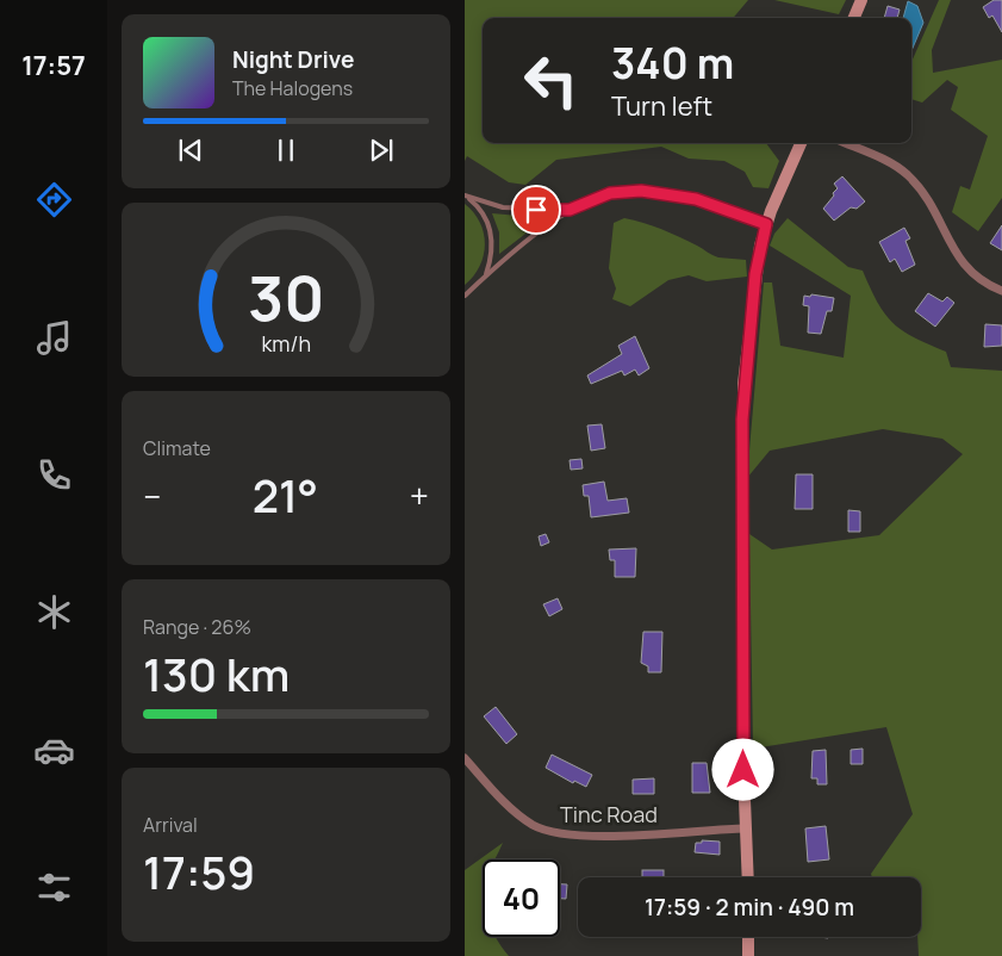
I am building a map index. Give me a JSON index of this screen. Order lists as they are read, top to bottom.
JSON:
{
  "streets": {
    "street": ["Tinc Road"]
  },
  "page": {
    "tabs": "17:57",
    "turn": ["340 m", "Turn left"],
    "song": ["Night Drive", "The Halogens"],
    "tile": [
      "Climate",
      ["Range · 26%", "130 km"],
      ["Arrival", "17:59"]
    ],
    "heat": ["−", "21°", "+"],
    "limit": "40",
    "trip": "17:59 · 2 min · 490 m",
    "gauge": ["30", "km/h"]
  }
}
